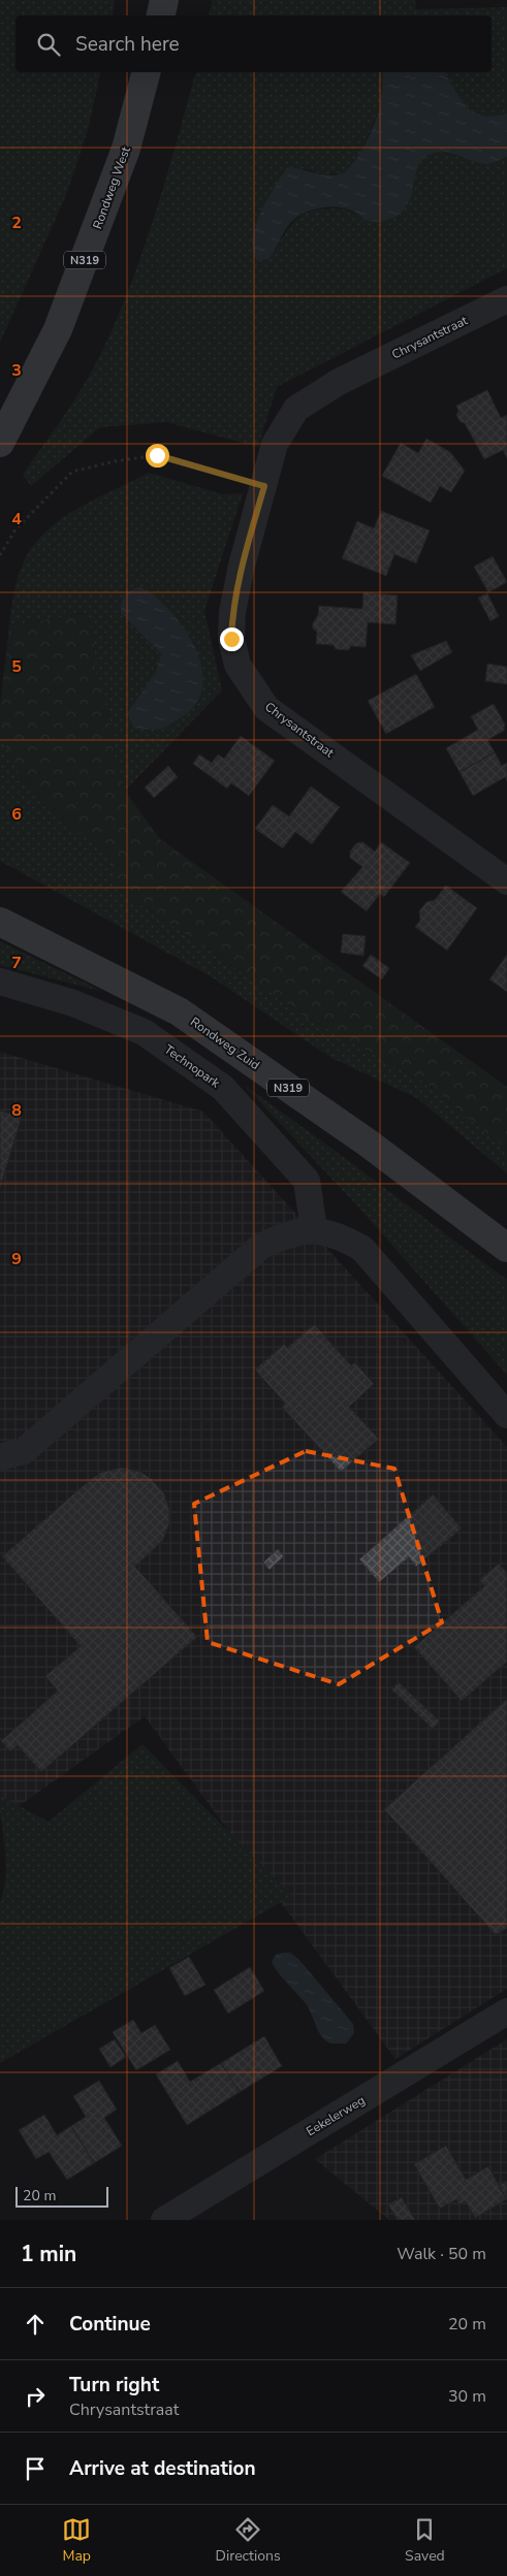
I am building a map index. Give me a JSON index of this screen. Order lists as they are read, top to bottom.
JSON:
{
  "streets": {
    "main road": ["Rondweg West", "N319", "Rondweg Zuid"],
    "street": ["Chrysantstraat", "Technopark", "Eekelerweg"]
  },
  "scale_bar": "20 m",
  "page": {
    "search": "Search here",
    "scale": "20 m",
    "heading": ["1 min", "Walk · 50 m"],
    "list": [
      ["Continue", "20 m"],
      ["Turn right", "Chrysantstraat", "30 m"],
      "Arrive at destination"
    ],
    "nav": ["Map", "Directions", "Saved"]
  },
  "grid": {
    "rows": [
      "2",
      "3",
      "4",
      "5",
      "6",
      "7",
      "8",
      "9"
    ]
  }
}
